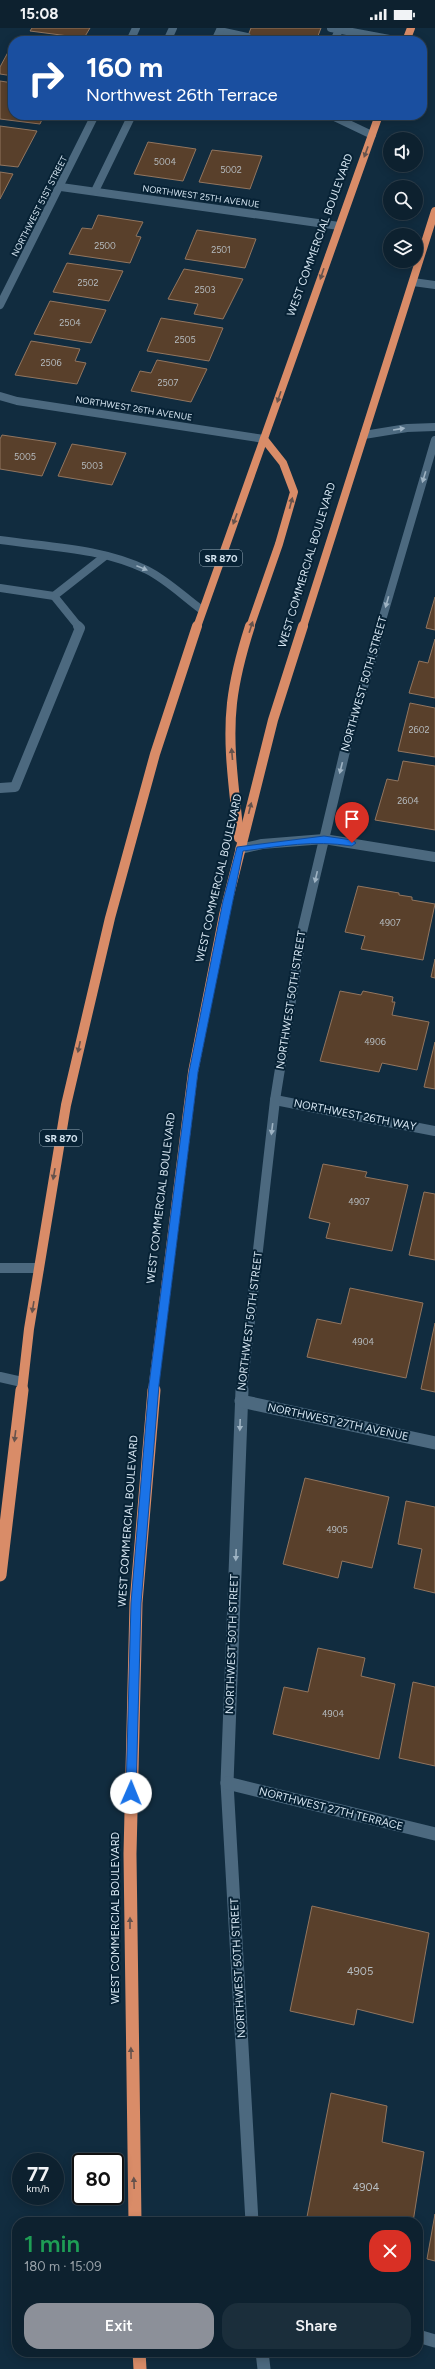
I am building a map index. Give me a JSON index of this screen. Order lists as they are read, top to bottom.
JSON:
{
  "streets": {
    "highway": ["WEST COMMERCIAL BOULEVARD", "SR 870"],
    "street": [
      "NORTHWEST 25TH AVENUE",
      "NORTHWEST 51ST STREET",
      "NORTHWEST 26TH AVENUE",
      "NORTHWEST 50TH STREET",
      "NORTHWEST 26TH WAY",
      "NORTHWEST 27TH AVENUE",
      "NORTHWEST 27TH TERRACE"
    ]
  },
  "crossings": [
    ["NORTHWEST 25TH AVENUE", "NORTHWEST 51ST STREET"],
    ["NORTHWEST 25TH AVENUE", "WEST COMMERCIAL BOULEVARD"],
    ["WEST COMMERCIAL BOULEVARD", "NORTHWEST 26TH AVENUE"],
    ["NORTHWEST 50TH STREET", "NORTHWEST 26TH WAY"],
    ["NORTHWEST 50TH STREET", "NORTHWEST 27TH AVENUE"],
    ["NORTHWEST 50TH STREET", "NORTHWEST 27TH TERRACE"]
  ],
  "one_way": ["NORTHWEST 50TH STREET"],
  "house_numbers": [
    "5004",
    "5002",
    "2500",
    "2501",
    "2502",
    "2503",
    "2504",
    "2505",
    "2506",
    "2507",
    "5005",
    "5003",
    "2602",
    "2604",
    "4907",
    "4906",
    "4907",
    "4904",
    "4905",
    "4904",
    "4905",
    "4904"
  ],
  "page": {
    "status": "15:08",
    "turn": ["160 m", "Northwest 26th Terrace"],
    "speed": "77 km/h",
    "limit": "80",
    "heading": ["1 min", "180 m · 15:09"],
    "buttons": ["Exit", "Share"]
  }
}
